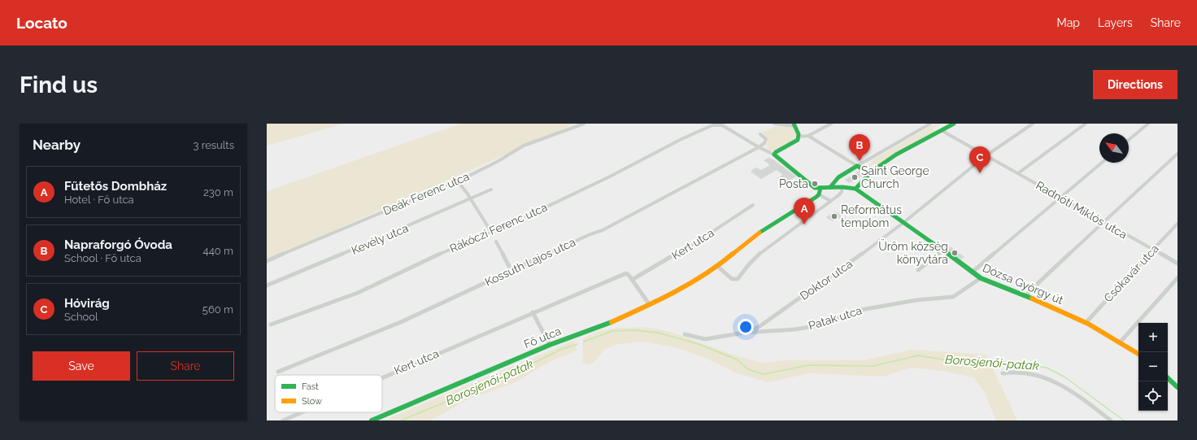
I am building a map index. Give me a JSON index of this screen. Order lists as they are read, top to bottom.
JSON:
{
  "streets": {
    "street": [
      "Deák Ferenc utca",
      "Radnóti Miklós utca",
      "Rákóczi Ferenc utca",
      "Kevély utca",
      "Kert utca",
      "Kossuth Lajos utca",
      "Csókavár utca",
      "Doktor utca",
      "Dózsa György út",
      "Patak utca",
      "Fő utca"
    ]
  },
  "crossings": [
    ["Radnóti Miklós utca", "Csókavár utca"],
    ["Radnóti Miklós utca", "Doktor utca"],
    ["Csókavár utca", "Dózsa György út"],
    ["Doktor utca", "Dózsa György út"],
    ["Doktor utca", "Patak utca"],
    ["Dózsa György út", "Patak utca"]
  ],
  "water": ["Borosjenői-patak"],
  "places": [
    "Saint George Church",
    "Posta",
    "Református templom",
    "Üröm község könyvtára"
  ],
  "legend": ["Fast", "Slow"],
  "north": "top left",
  "page": {
    "header": "Locato",
    "nav": ["Map", "Layers", "Share"],
    "buttons": [
      "Directions",
      ["Save", "Share"]
    ],
    "title": "Find us",
    "heading": ["Nearby", "3 results"],
    "pins": ["B", "C", "A"],
    "list": [
      {
        "mark": "A",
        "name": "Fűtetős Dombház",
        "note": "Hotel · Fő utca",
        "value": "230 m"
      },
      {
        "mark": "B",
        "name": "Napraforgó Óvoda",
        "note": "School · Fő utca",
        "value": "440 m"
      },
      {
        "mark": "C",
        "name": "Hóvirág",
        "note": "School",
        "value": "560 m"
      }
    ],
    "map_buttons": ["+", "−"]
  }
}
